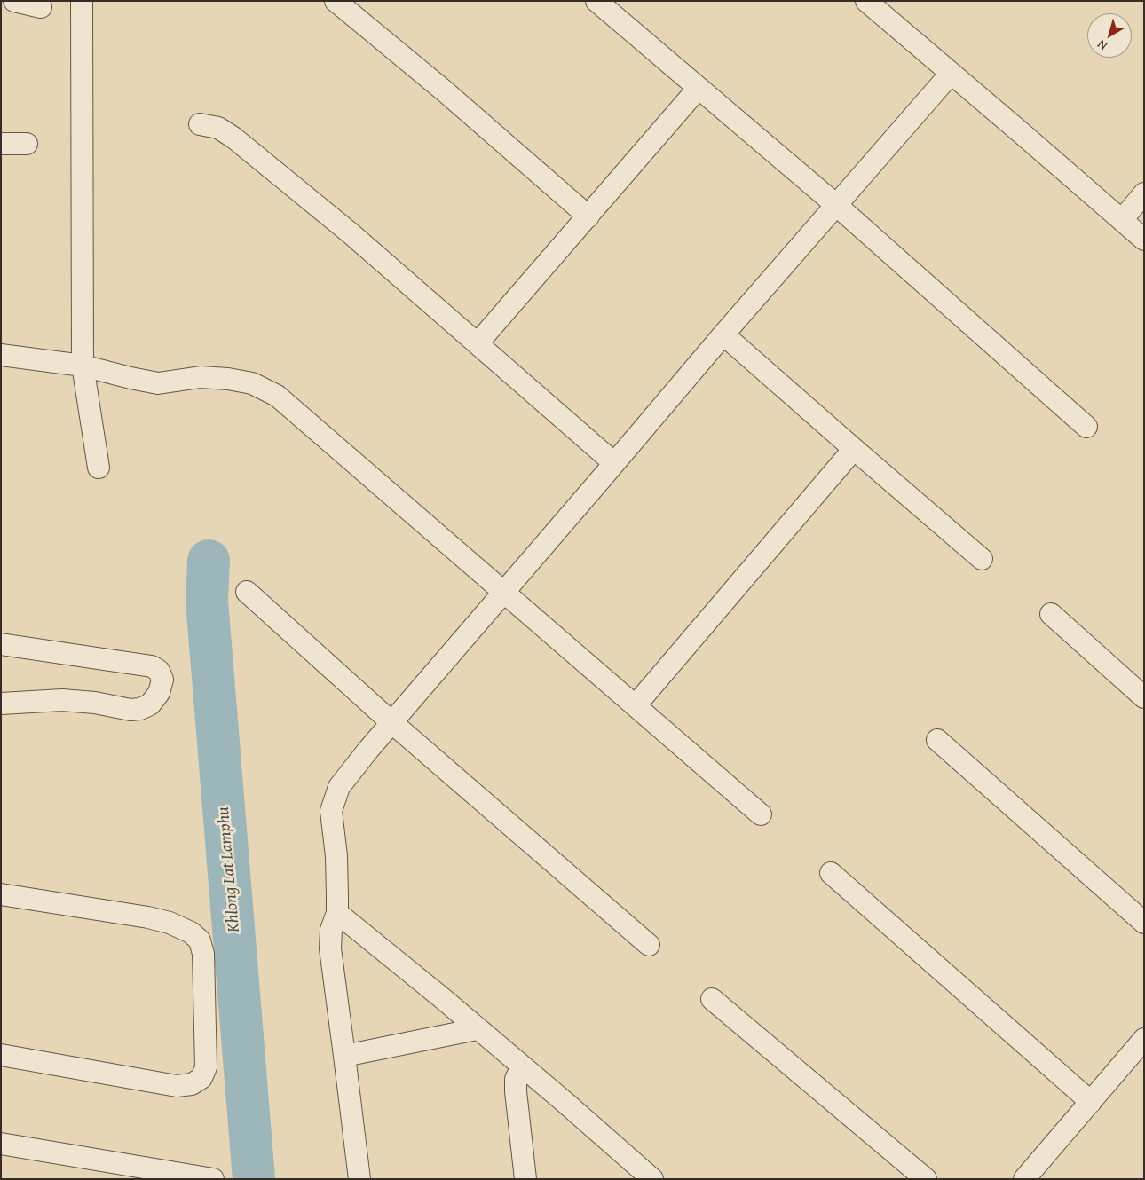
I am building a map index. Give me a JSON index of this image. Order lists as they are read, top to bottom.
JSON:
{
  "water": ["Khlong Lat Lamphu"],
  "north": "bottom left"
}
